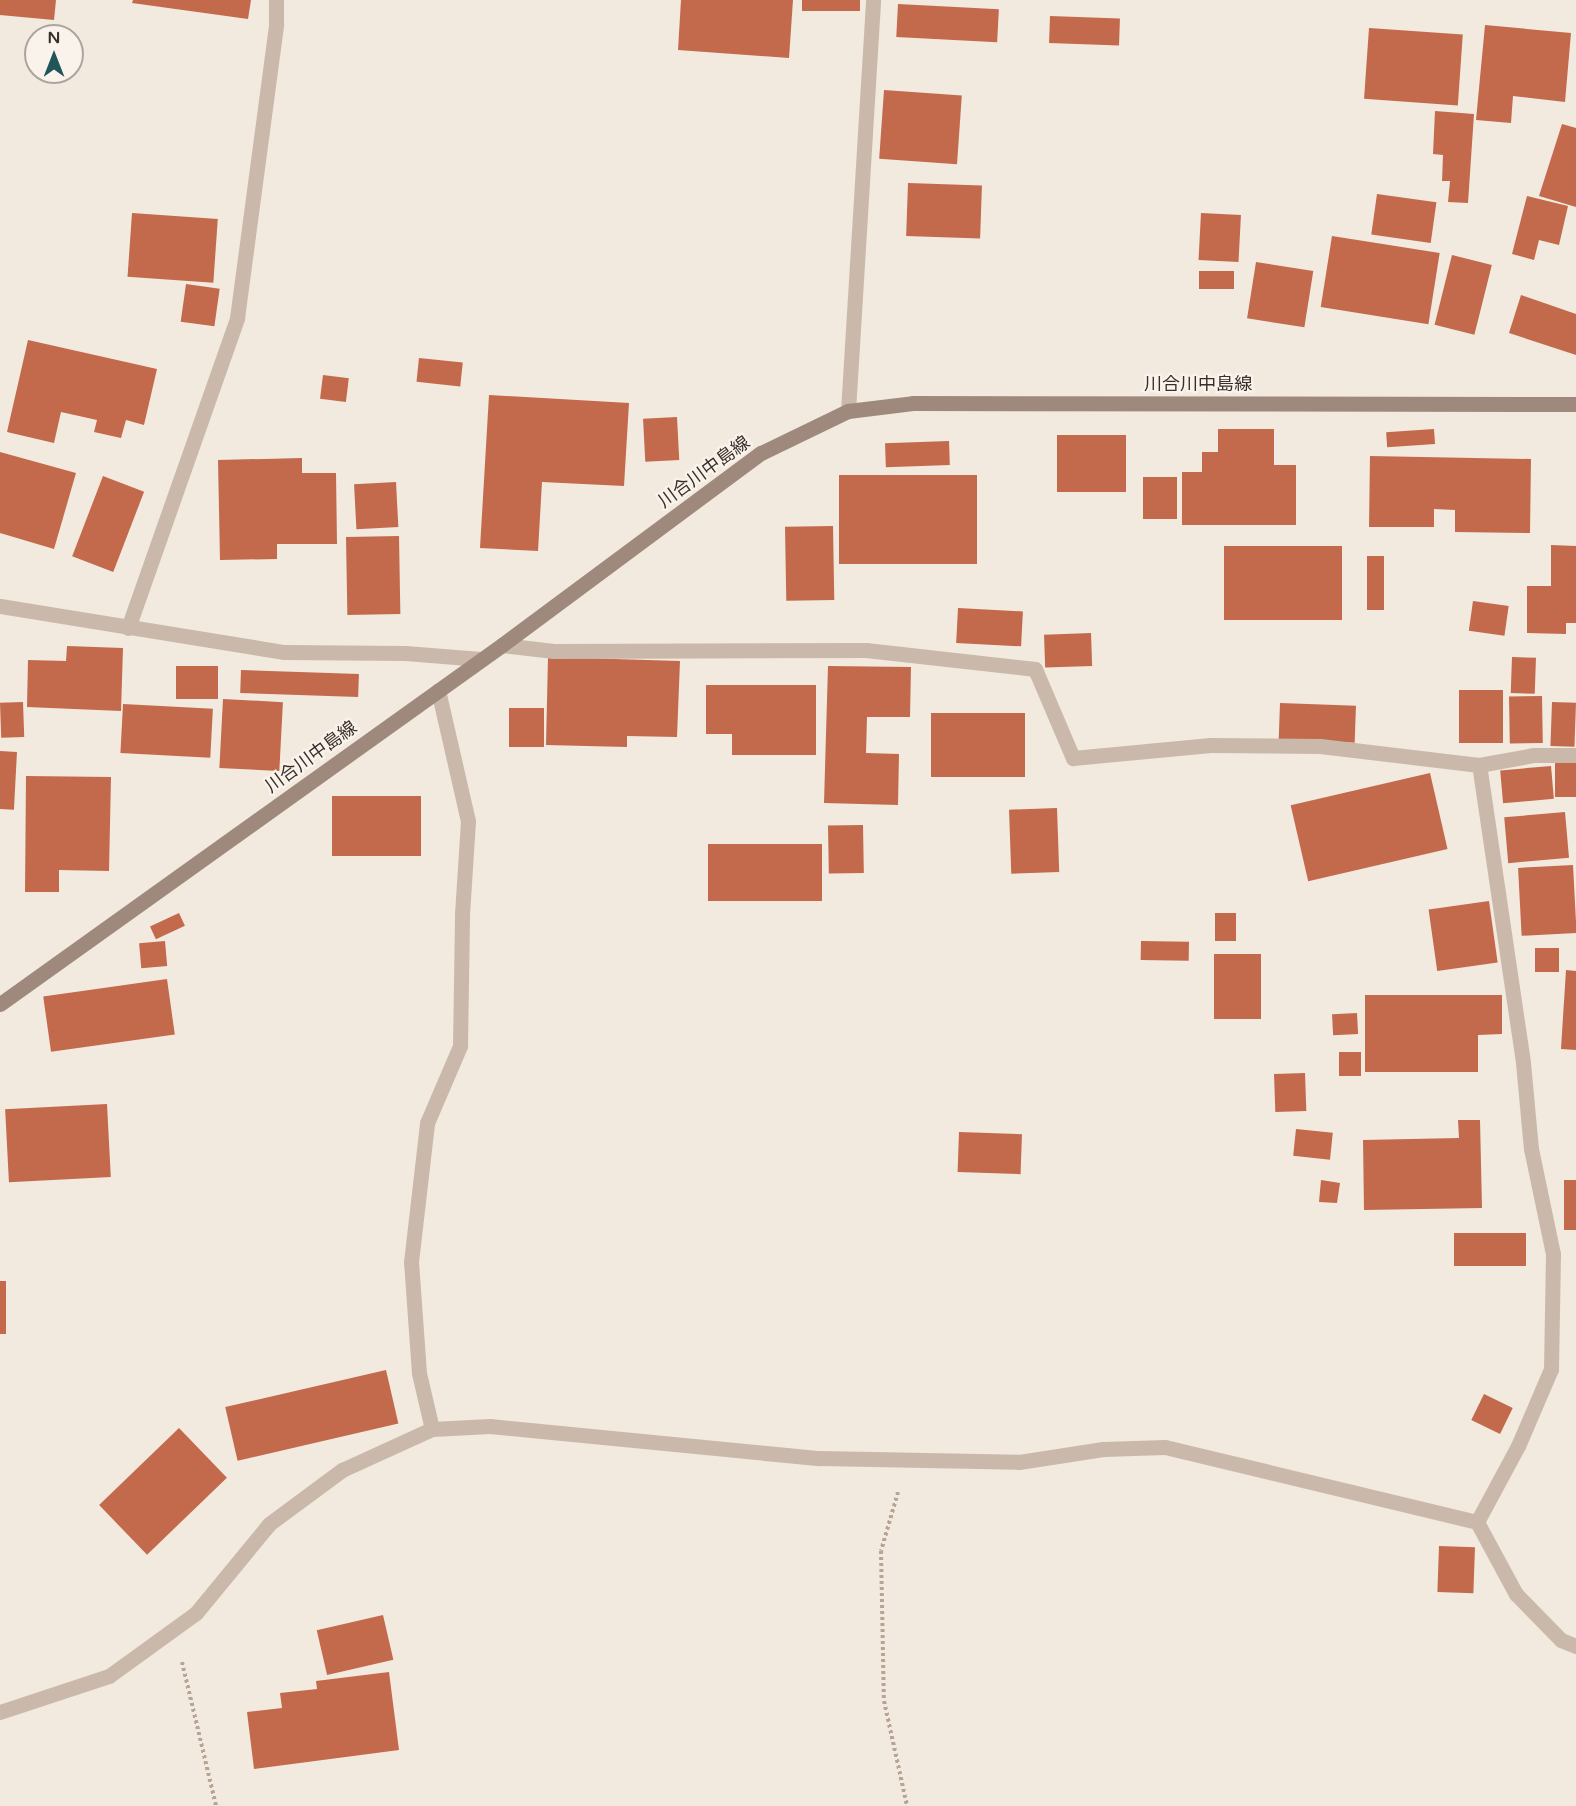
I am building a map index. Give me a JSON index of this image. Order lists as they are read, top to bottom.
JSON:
{
  "streets": {
    "main road": ["川合川中島線"]
  },
  "north": "top"
}
